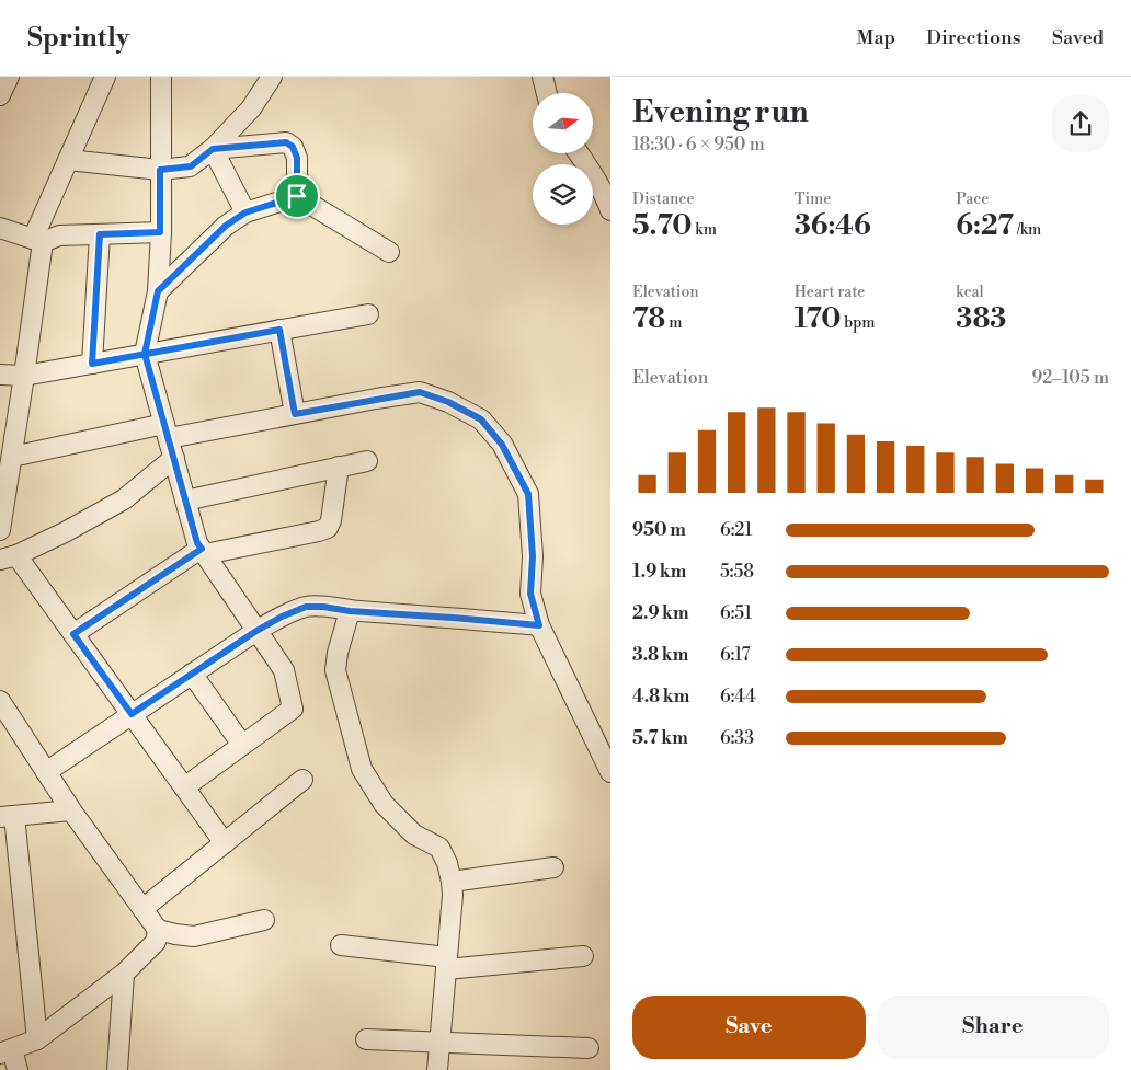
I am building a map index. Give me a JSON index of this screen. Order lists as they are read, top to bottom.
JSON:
{
  "north": "right",
  "page": {
    "header": "Sprintly",
    "nav": ["Map", "Directions", "Saved"],
    "heading": ["Evening run", "18:30 · 6 × 950 m"],
    "stats": [
      ["Distance", "5.70 km"],
      ["Time", "36:46"],
      ["Pace", "6:27 /km"],
      ["Elevation", "78 m"],
      ["Heart rate", "170 bpm"],
      ["kcal", "383"]
    ],
    "chart": ["Elevation", "92–105 m"],
    "list": [
      {
        "name": "950 m",
        "note": "6:21"
      },
      {
        "name": "1.9 km",
        "note": "5:58"
      },
      {
        "name": "2.9 km",
        "note": "6:51"
      },
      {
        "name": "3.8 km",
        "note": "6:17"
      },
      {
        "name": "4.8 km",
        "note": "6:44"
      },
      {
        "name": "5.7 km",
        "note": "6:33"
      }
    ],
    "buttons": ["Save", "Share"]
  }
}
